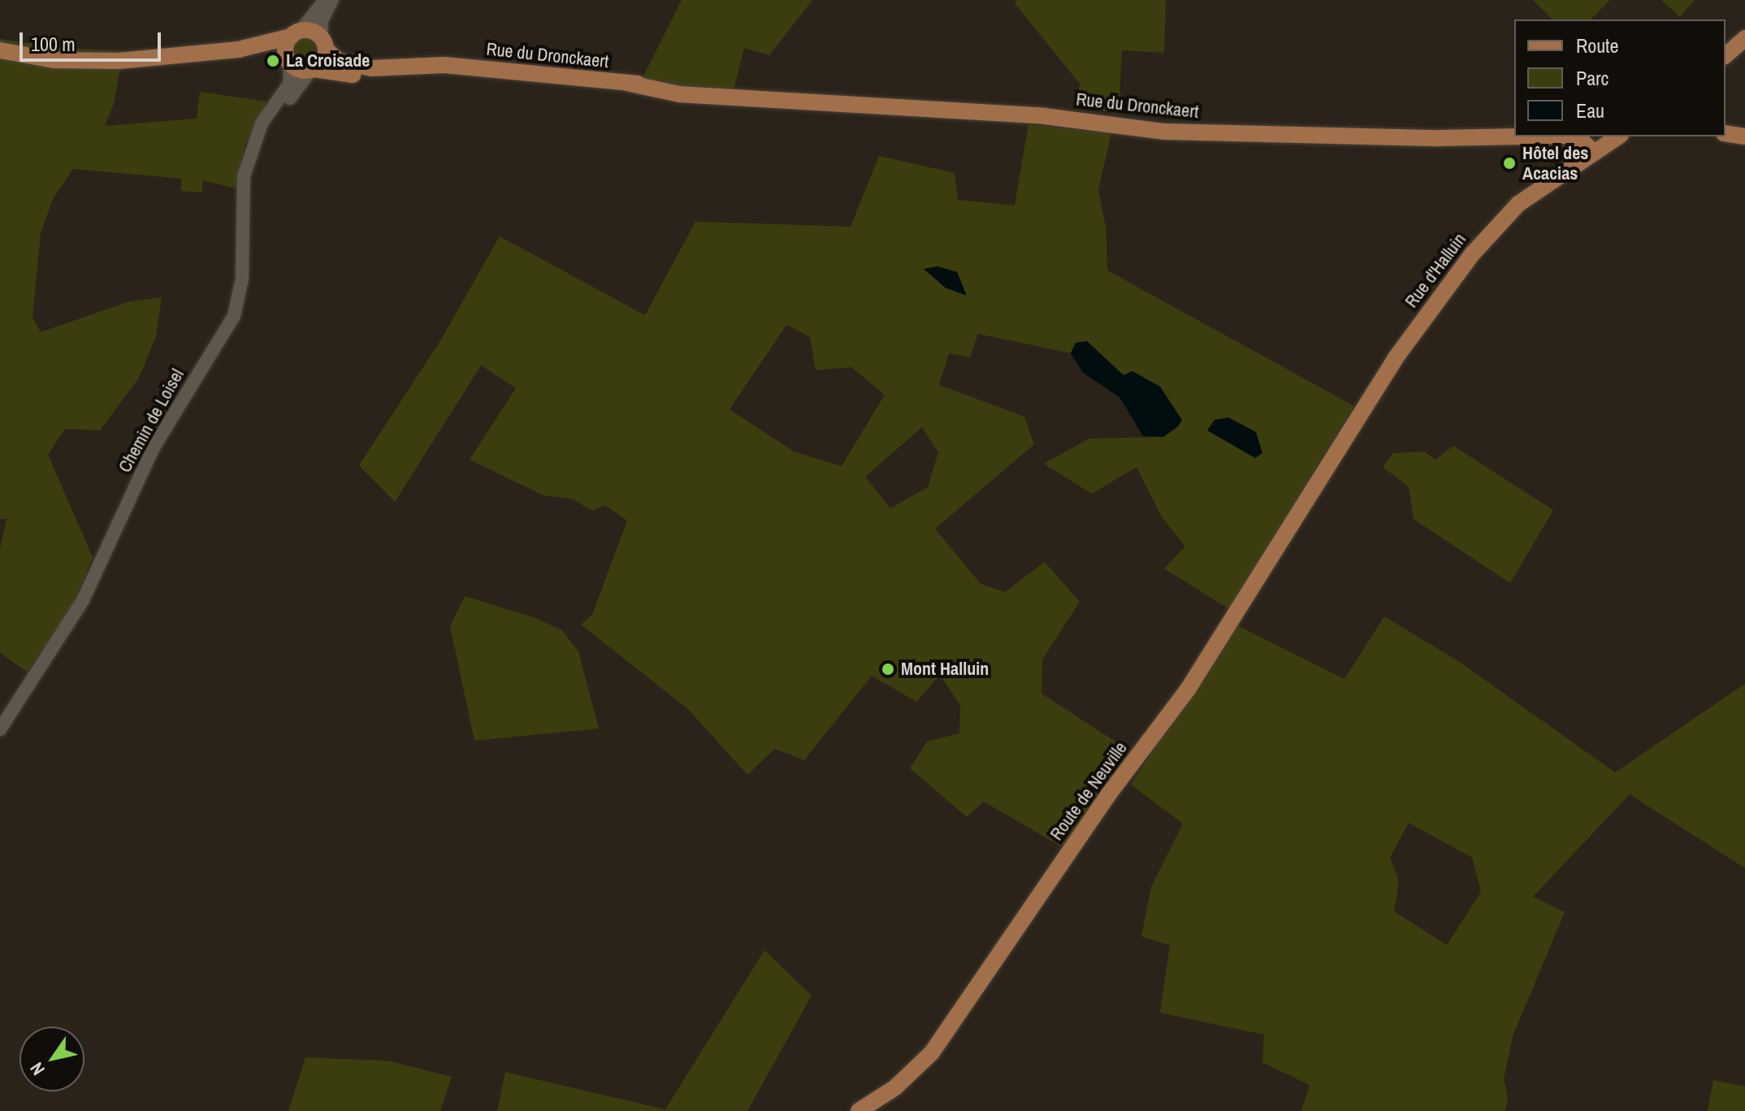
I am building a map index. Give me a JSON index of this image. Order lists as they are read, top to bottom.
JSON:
{
  "streets": {
    "main road": ["Rue du Dronckaert", "Rue d'Halluin", "Route de Neuville"],
    "street": ["Chemin de Loisel"]
  },
  "crossings": [
    ["Rue du Dronckaert", "Rue d'Halluin"],
    ["Rue du Dronckaert", "Chemin de Loisel"],
    ["Rue d'Halluin", "Route de Neuville"]
  ],
  "places": ["La Croisade", "Hôtel des Acacias", "Mont Halluin"],
  "legend": ["Route", "Parc", "Eau"],
  "scale_bar": "100 m",
  "north": "bottom left"
}
